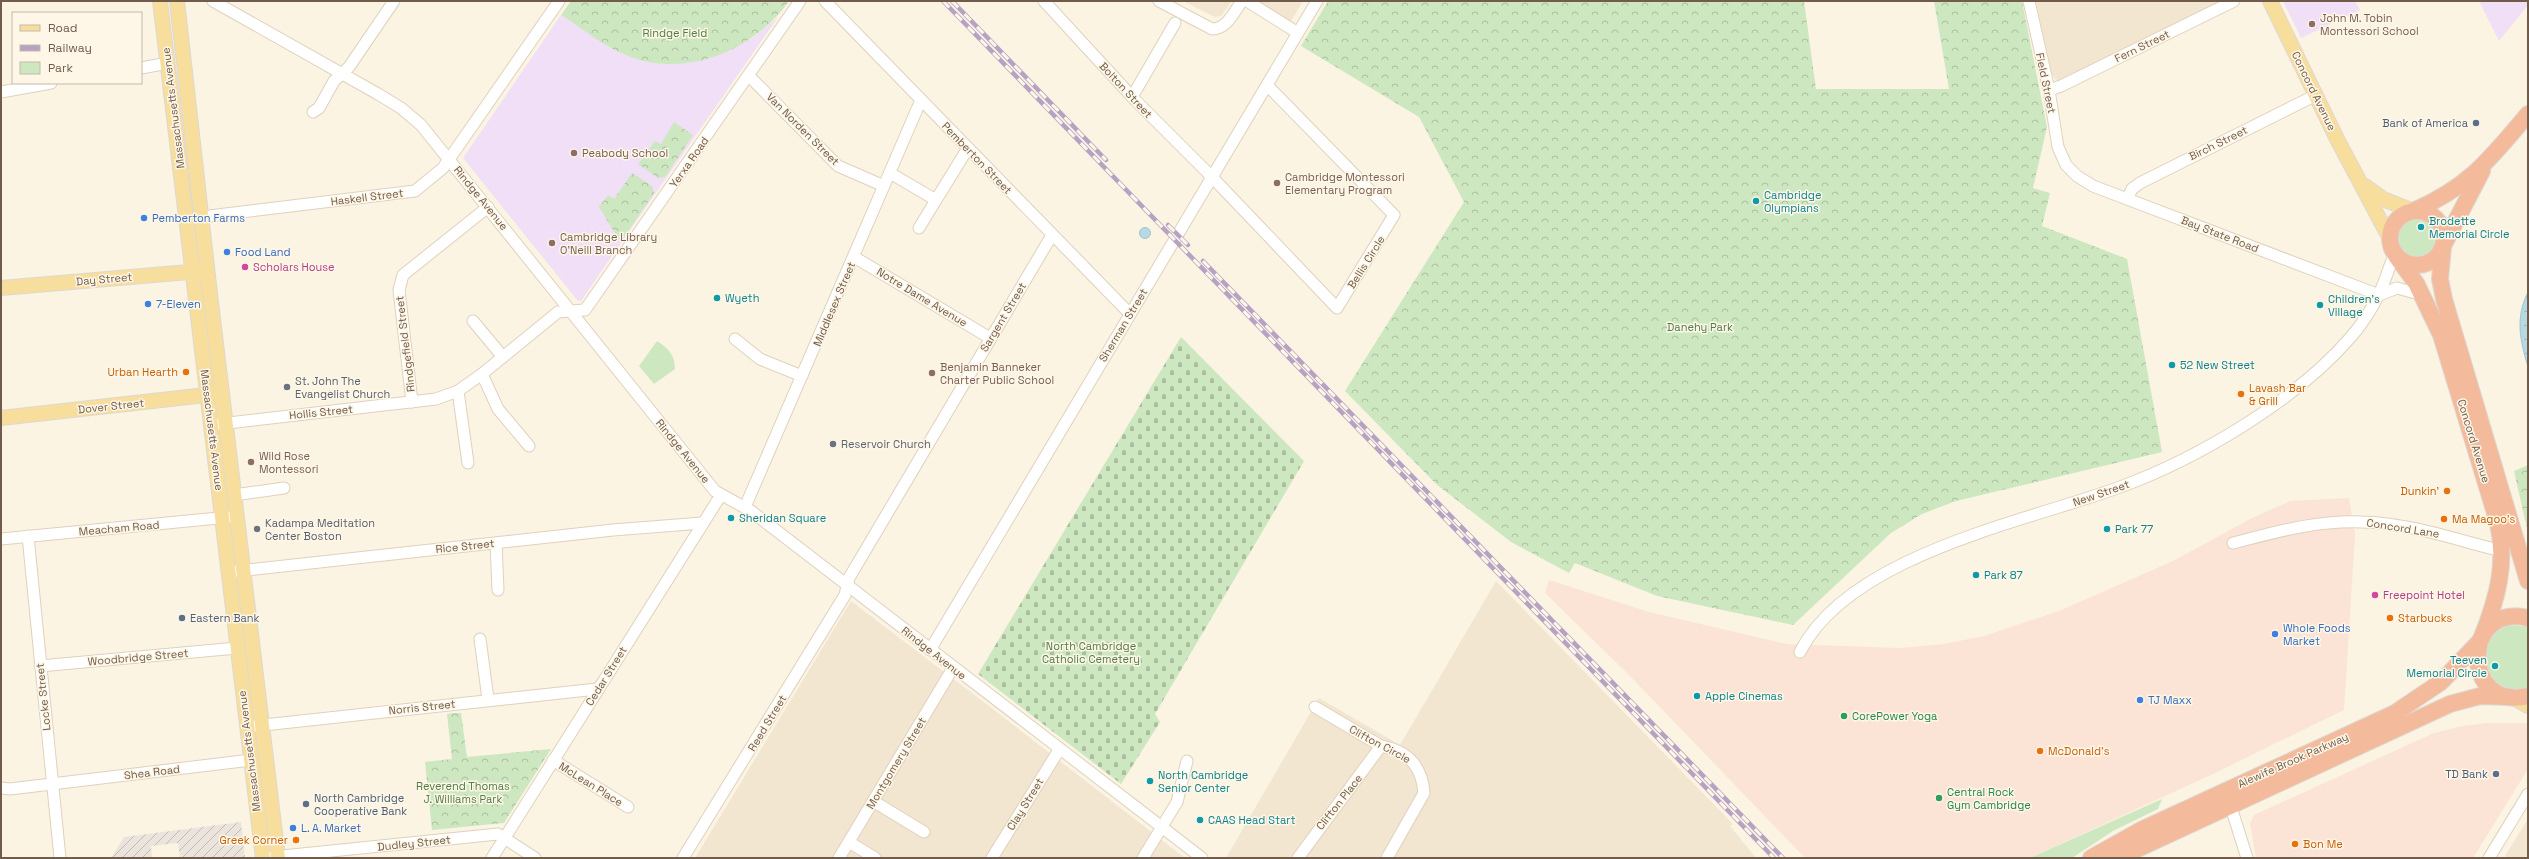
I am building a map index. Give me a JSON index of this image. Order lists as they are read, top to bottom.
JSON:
{
  "streets": {
    "highway": ["Concord Avenue", "Alewife Brook Parkway"],
    "main road": ["Massachusetts Avenue", "Day Street", "Dover Street"],
    "street": [
      "Fern Street",
      "Field Street",
      "Bolton Street",
      "Van Norden Street",
      "Birch Street",
      "Pemberton Street",
      "Yerxa Road",
      "Haskell Street",
      "Rindge Avenue",
      "Bay State Road",
      "Bellis Circle",
      "Notre Dame Avenue",
      "Middlesex Street",
      "Sargent Street",
      "Sherman Street",
      "Rindgefield Street",
      "Hollis Street",
      "New Street",
      "Meacham Road",
      "Concord Lane",
      "Rice Street",
      "Woodbridge Street",
      "Cedar Street",
      "Locke Street",
      "Norris Street",
      "Reed Street",
      "Clifton Circle",
      "Montgomery Street",
      "Shea Road",
      "McLean Place",
      "Clifton Place",
      "Clay Street",
      "Dudley Street"
    ]
  },
  "crossings": [
    ["Fern Street", "Field Street"],
    ["Field Street", "Bay State Road"],
    ["Bolton Street", "Bellis Circle"],
    ["Bolton Street", "Sherman Street"],
    ["Concord Avenue", "Birch Street"],
    ["Concord Avenue", "New Street"],
    ["Concord Avenue", "Concord Lane"],
    ["Concord Avenue", "Alewife Brook Parkway"],
    ["Massachusetts Avenue", "Haskell Street"],
    ["Massachusetts Avenue", "Day Street"],
    ["Massachusetts Avenue", "Dover Street"],
    ["Massachusetts Avenue", "Hollis Street"],
    ["Massachusetts Avenue", "Meacham Road"],
    ["Massachusetts Avenue", "Rice Street"],
    ["Massachusetts Avenue", "Woodbridge Street"],
    ["Massachusetts Avenue", "Norris Street"],
    ["Massachusetts Avenue", "Shea Road"],
    ["Massachusetts Avenue", "Dudley Street"],
    ["Van Norden Street", "Yerxa Road"],
    ["Van Norden Street", "Middlesex Street"],
    ["Birch Street", "Bay State Road"],
    ["Pemberton Street", "Middlesex Street"],
    ["Pemberton Street", "Sargent Street"],
    ["Pemberton Street", "Sherman Street"],
    ["Yerxa Road", "Rindge Avenue"],
    ["Yerxa Road", "Hollis Street"],
    ["Haskell Street", "Rindge Avenue"],
    ["Rindge Avenue", "Middlesex Street"],
    ["Rindge Avenue", "Sargent Street"],
    ["Rindge Avenue", "Sherman Street"],
    ["Rindge Avenue", "Rindgefield Street"],
    ["Rindge Avenue", "Hollis Street"],
    ["Rindge Avenue", "Cedar Street"],
    ["Rindge Avenue", "Reed Street"],
    ["Rindge Avenue", "Montgomery Street"],
    ["Rindge Avenue", "Clay Street"],
    ["Bay State Road", "New Street"],
    ["Bellis Circle", "Sherman Street"],
    ["Notre Dame Avenue", "Middlesex Street"],
    ["Notre Dame Avenue", "Sargent Street"],
    ["Sargent Street", "Reed Street"],
    ["Rindgefield Street", "Hollis Street"],
    ["Meacham Road", "Locke Street"],
    ["Rice Street", "Cedar Street"],
    ["Woodbridge Street", "Locke Street"],
    ["Cedar Street", "Norris Street"],
    ["Cedar Street", "McLean Place"],
    ["Cedar Street", "Dudley Street"],
    ["Locke Street", "Shea Road"],
    ["Clifton Circle", "Clifton Place"]
  ],
  "parks": [
    "Rindge Field",
    "Danehy Park",
    "North Cambridge Catholic Cemetery",
    "Reverend Thomas J. Williams Park"
  ],
  "places": [
    "John M. Tobin Montessori School",
    "Bank of America",
    "Peabody School",
    "Cambridge Montessori Elementary Program",
    "Cambridge Olympians",
    "Pemberton Farms",
    "Brodette Memorial Circle",
    "Cambridge Library O'Neill Branch",
    "Food Land",
    "Scholars House",
    "Wyeth",
    "7-Eleven",
    "Children's Village",
    "52 New Street",
    "Urban Hearth",
    "Benjamin Banneker Charter Public School",
    "St. John The Evangelist Church",
    "Lavash Bar & Grill",
    "Reservoir Church",
    "Wild Rose Montessori",
    "Dunkin'",
    "Sheridan Square",
    "Ma Magoo's",
    "Kadampa Meditation Center Boston",
    "Park 77",
    "Park 87",
    "Freepoint Hotel",
    "Eastern Bank",
    "Starbucks",
    "Whole Foods Market",
    "Teeven Memorial Circle",
    "Apple Cinemas",
    "TJ Maxx",
    "CorePower Yoga",
    "McDonald's",
    "TD Bank",
    "North Cambridge Senior Center",
    "Central Rock Gym Cambridge",
    "North Cambridge Cooperative Bank",
    "CAAS Head Start",
    "L. A. Market",
    "Greek Corner",
    "Bon Me"
  ],
  "legend": ["Road", "Railway", "Park"]
}
